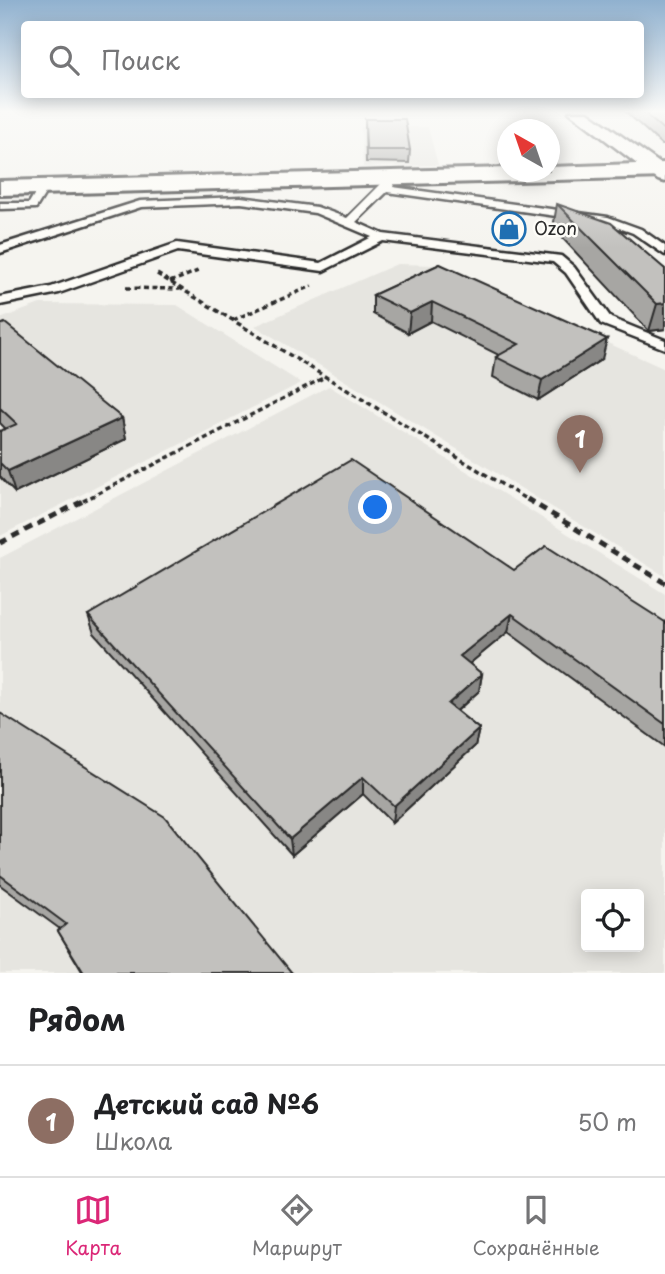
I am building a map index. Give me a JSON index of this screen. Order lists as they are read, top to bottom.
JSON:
{
  "places": {
    "shop": ["Ozon"]
  },
  "north": "top left",
  "page": {
    "search": "Поиск",
    "pins": "1",
    "heading": "Рядом",
    "list": [
      {
        "mark": "1",
        "name": "Детский сад №6",
        "note": "Школа",
        "value": "50 m"
      }
    ],
    "nav": ["Карта", "Маршрут", "Сохранённые"]
  }
}
